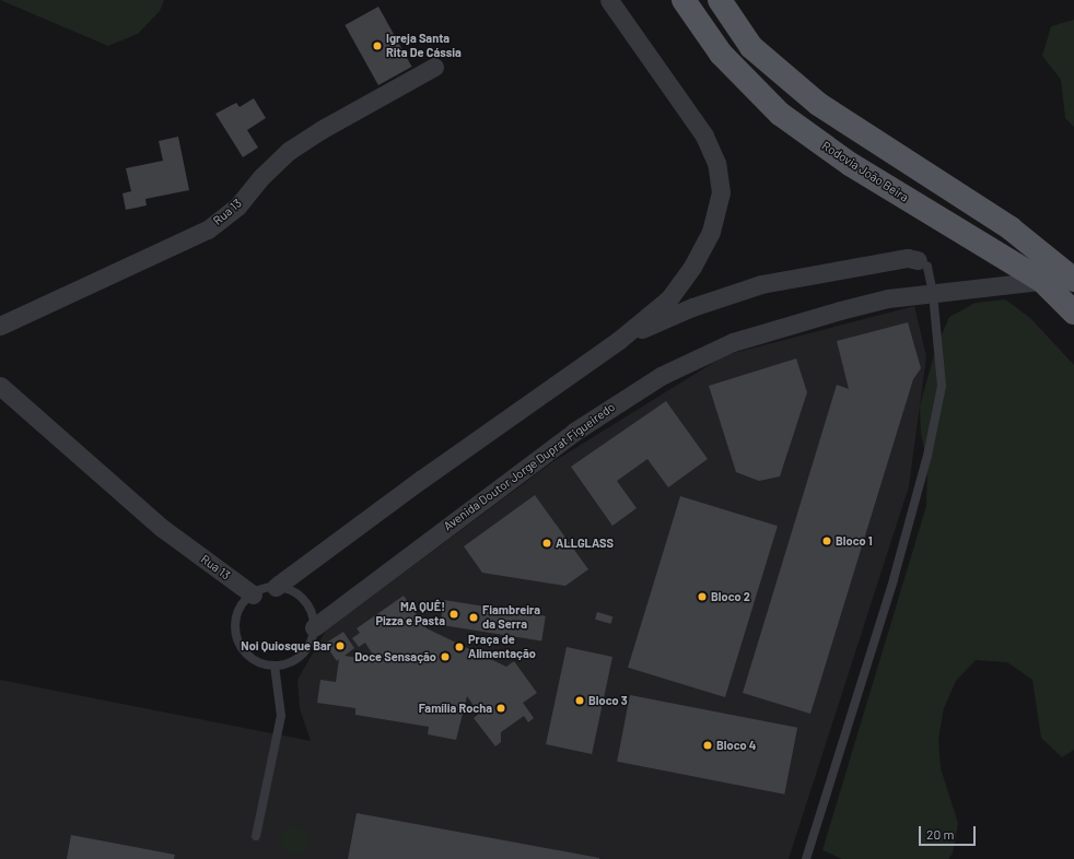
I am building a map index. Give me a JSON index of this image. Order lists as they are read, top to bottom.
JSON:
{
  "streets": {
    "main road": ["Rodovia João Beira"],
    "street": ["Rua 13", "Avenida Doutor Jorge Duprat Figueiredo"]
  },
  "crossings": [
    ["Rodovia João Beira", "Avenida Doutor Jorge Duprat Figueiredo"],
    ["Rua 13", "Avenida Doutor Jorge Duprat Figueiredo"]
  ],
  "places": [
    "Igreja Santa Rita De Cássia",
    "Bloco 1",
    "ALLGLASS",
    "Bloco 2",
    "MA QUÊ! Pizza e Pasta",
    "Fiambreira da Serra",
    "Noi Quiosque Bar",
    "Praça de Alimentação",
    "Doce Sensação",
    "Bloco 3",
    "Família Rocha",
    "Bloco 4"
  ],
  "scale_bar": "20 m"
}
